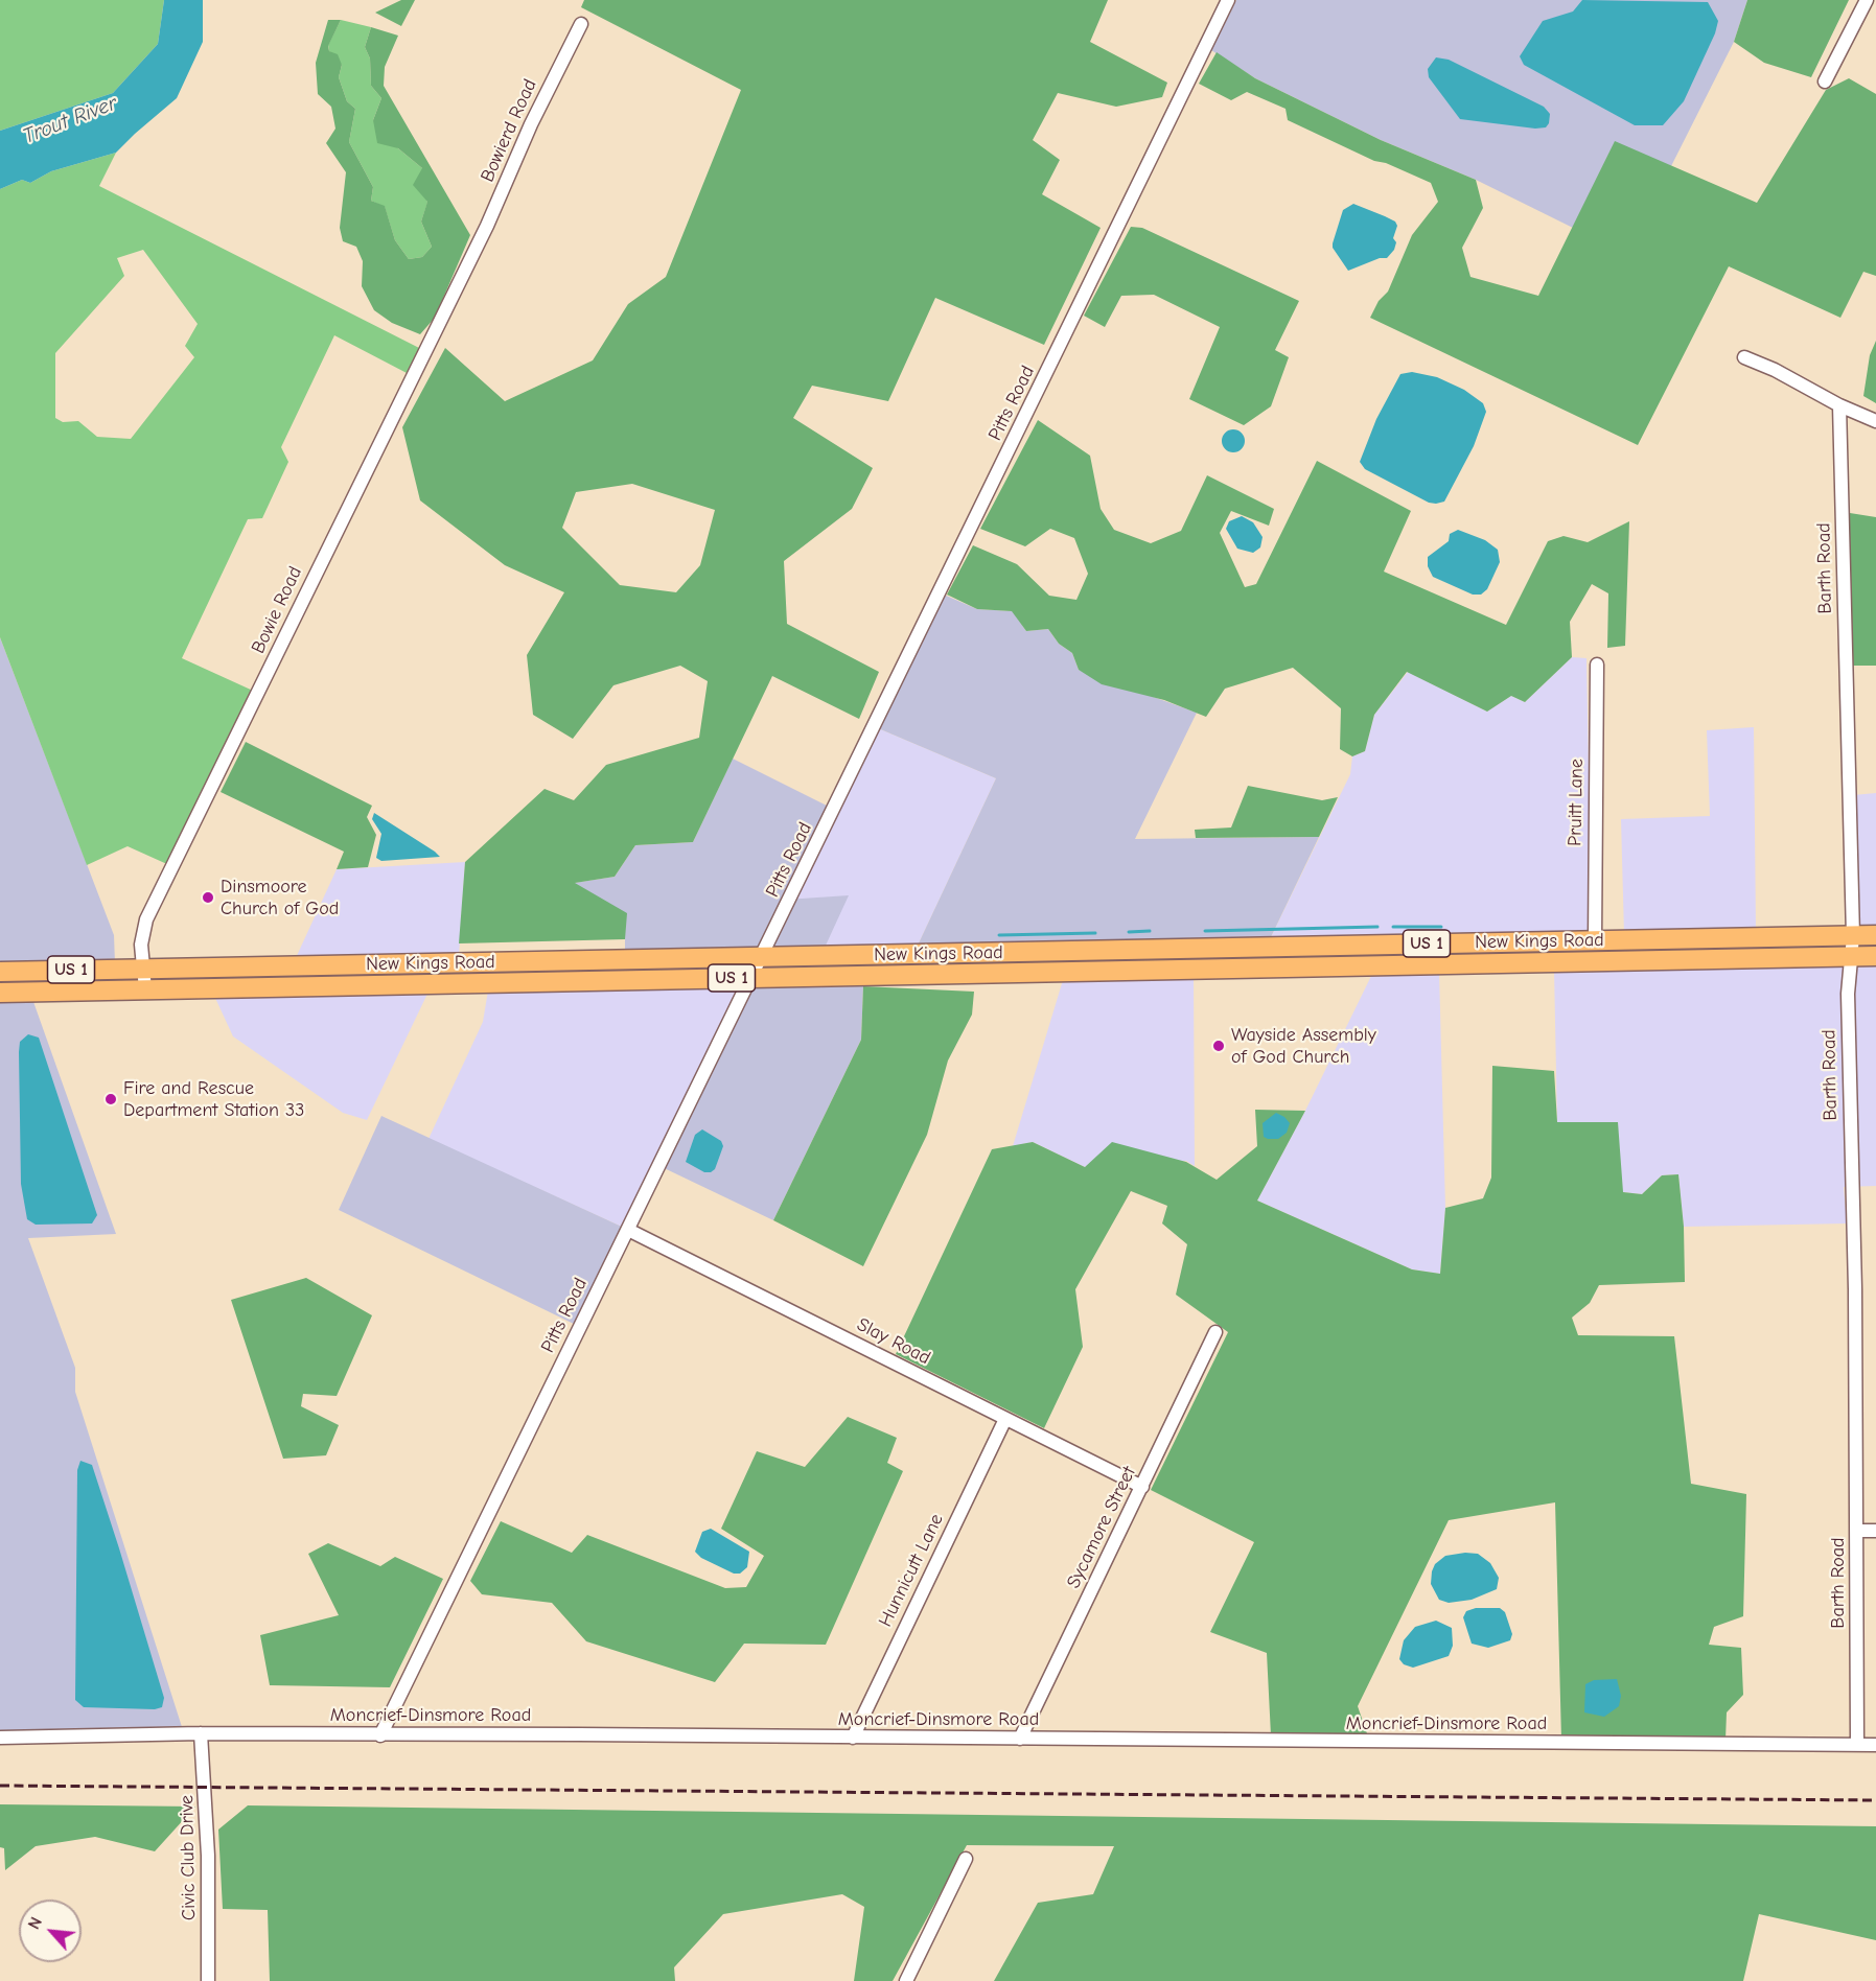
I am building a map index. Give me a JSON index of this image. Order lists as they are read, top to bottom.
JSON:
{
  "streets": {
    "highway": ["New Kings Road", "US 1"],
    "street": [
      "Bowierd Road",
      "Pitts Road",
      "Barth Road",
      "Bowie Road",
      "Pruitt Lane",
      "Slay Road",
      "Sycamore Street",
      "Hunnicutt Lane",
      "Moncrief-Dinsmore Road",
      "Civic Club Drive"
    ]
  },
  "crossings": [
    ["Bowierd Road", "Bowie Road"],
    ["Pitts Road", "New Kings Road"],
    ["Pitts Road", "Slay Road"],
    ["Pitts Road", "Moncrief-Dinsmore Road"],
    ["Barth Road", "New Kings Road"],
    ["Barth Road", "Moncrief-Dinsmore Road"],
    ["Bowie Road", "New Kings Road"],
    ["Pruitt Lane", "New Kings Road"],
    ["Slay Road", "Sycamore Street"],
    ["Slay Road", "Hunnicutt Lane"],
    ["Sycamore Street", "Moncrief-Dinsmore Road"],
    ["Hunnicutt Lane", "Moncrief-Dinsmore Road"],
    ["Moncrief-Dinsmore Road", "Civic Club Drive"]
  ],
  "water": ["Trout River"],
  "places": ["Dinsmoore Church of God", "Wayside Assembly of God Church", "Fire and Rescue Department Station 33"],
  "north": "top left"
}
